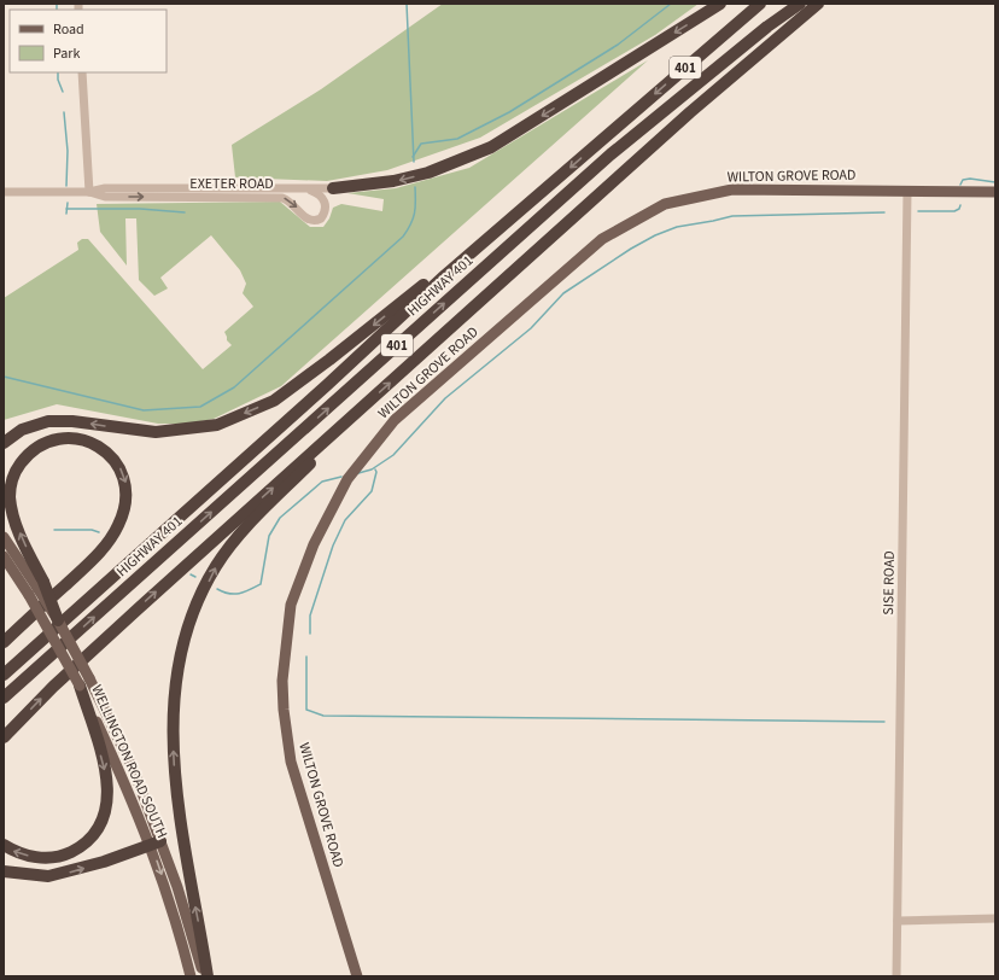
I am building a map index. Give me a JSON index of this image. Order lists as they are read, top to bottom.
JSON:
{
  "streets": {
    "highway": ["401", "HIGHWAY 401"],
    "main road": ["WILTON GROVE ROAD", "WELLINGTON ROAD SOUTH"],
    "street": ["EXETER ROAD", "SISE ROAD"]
  },
  "crossings": [
    ["WILTON GROVE ROAD", "SISE ROAD"]
  ],
  "legend": ["Road", "Park"]
}
